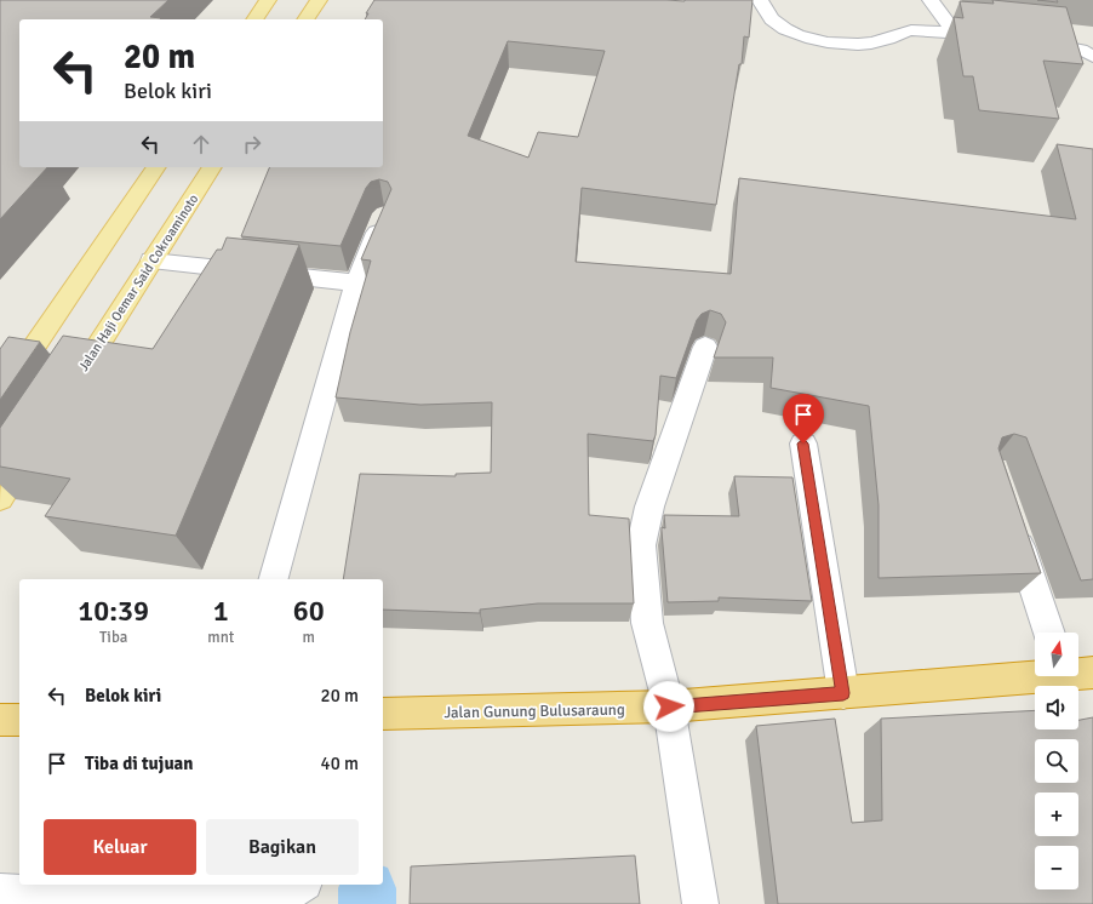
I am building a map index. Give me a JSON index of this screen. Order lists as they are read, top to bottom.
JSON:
{
  "streets": {
    "highway": ["Jalan Gunung Bulusaraung"],
    "main road": ["Jalan Haji Oemar Said Cokroaminoto"]
  },
  "north": "top",
  "page": {
    "turn": ["20 m", "Belok kiri"],
    "eta": [
      "10:39",
      "Tiba",
      "1",
      "mnt",
      "60",
      "m"
    ],
    "map_buttons": ["+", "−"],
    "list": [
      {
        "name": "Belok kiri",
        "value": "20 m"
      },
      {
        "name": "Tiba di tujuan",
        "value": "40 m"
      }
    ],
    "buttons": ["Keluar", "Bagikan"]
  }
}
